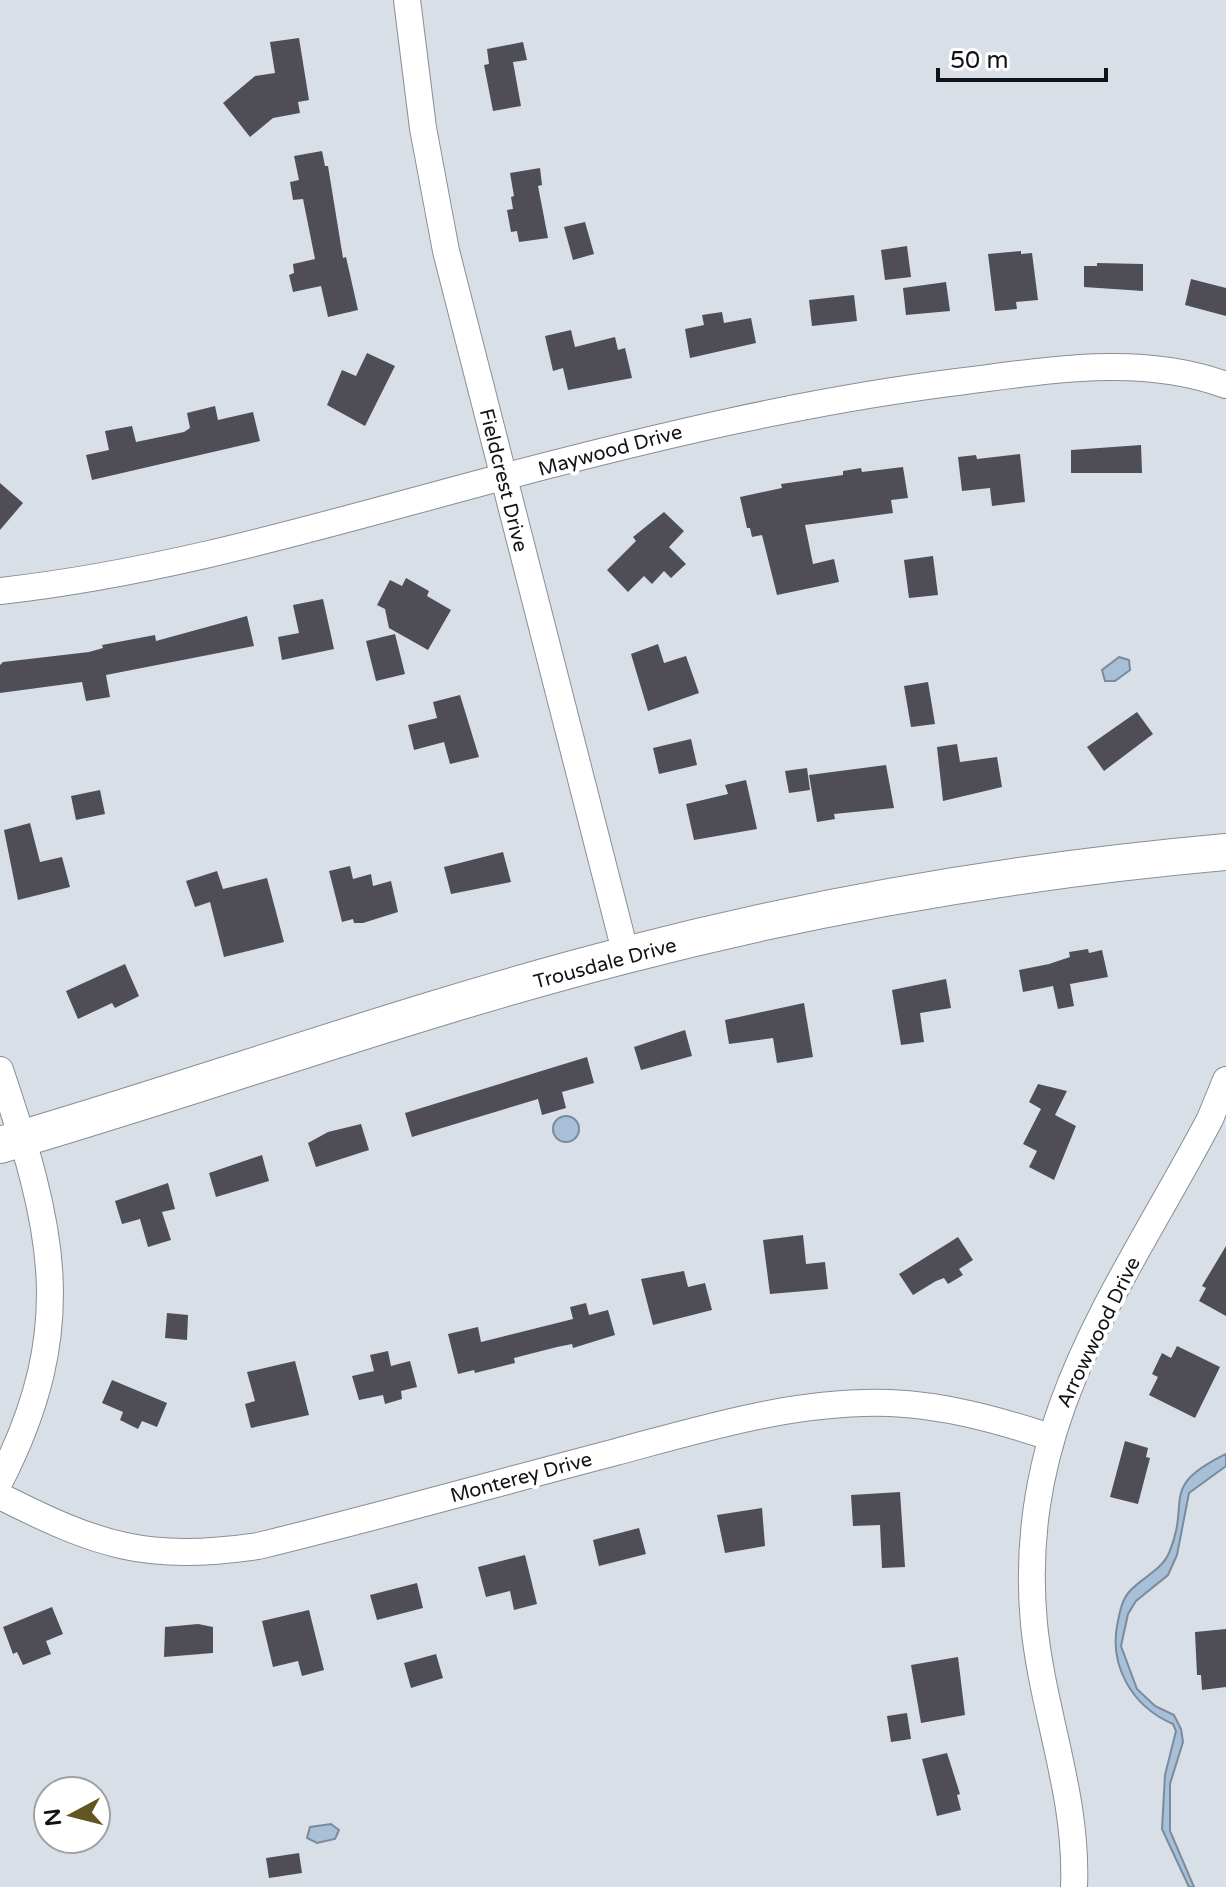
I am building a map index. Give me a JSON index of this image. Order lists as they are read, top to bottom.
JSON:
{
  "streets": {
    "street": [
      "Maywood Drive",
      "Fieldcrest Drive",
      "Trousdale Drive",
      "Arrowwood Drive",
      "Monterey Drive"
    ]
  },
  "crossings": [
    ["Maywood Drive", "Fieldcrest Drive"],
    ["Fieldcrest Drive", "Trousdale Drive"],
    ["Arrowwood Drive", "Monterey Drive"]
  ],
  "scale_bar": "50 m",
  "north": "left"
}
